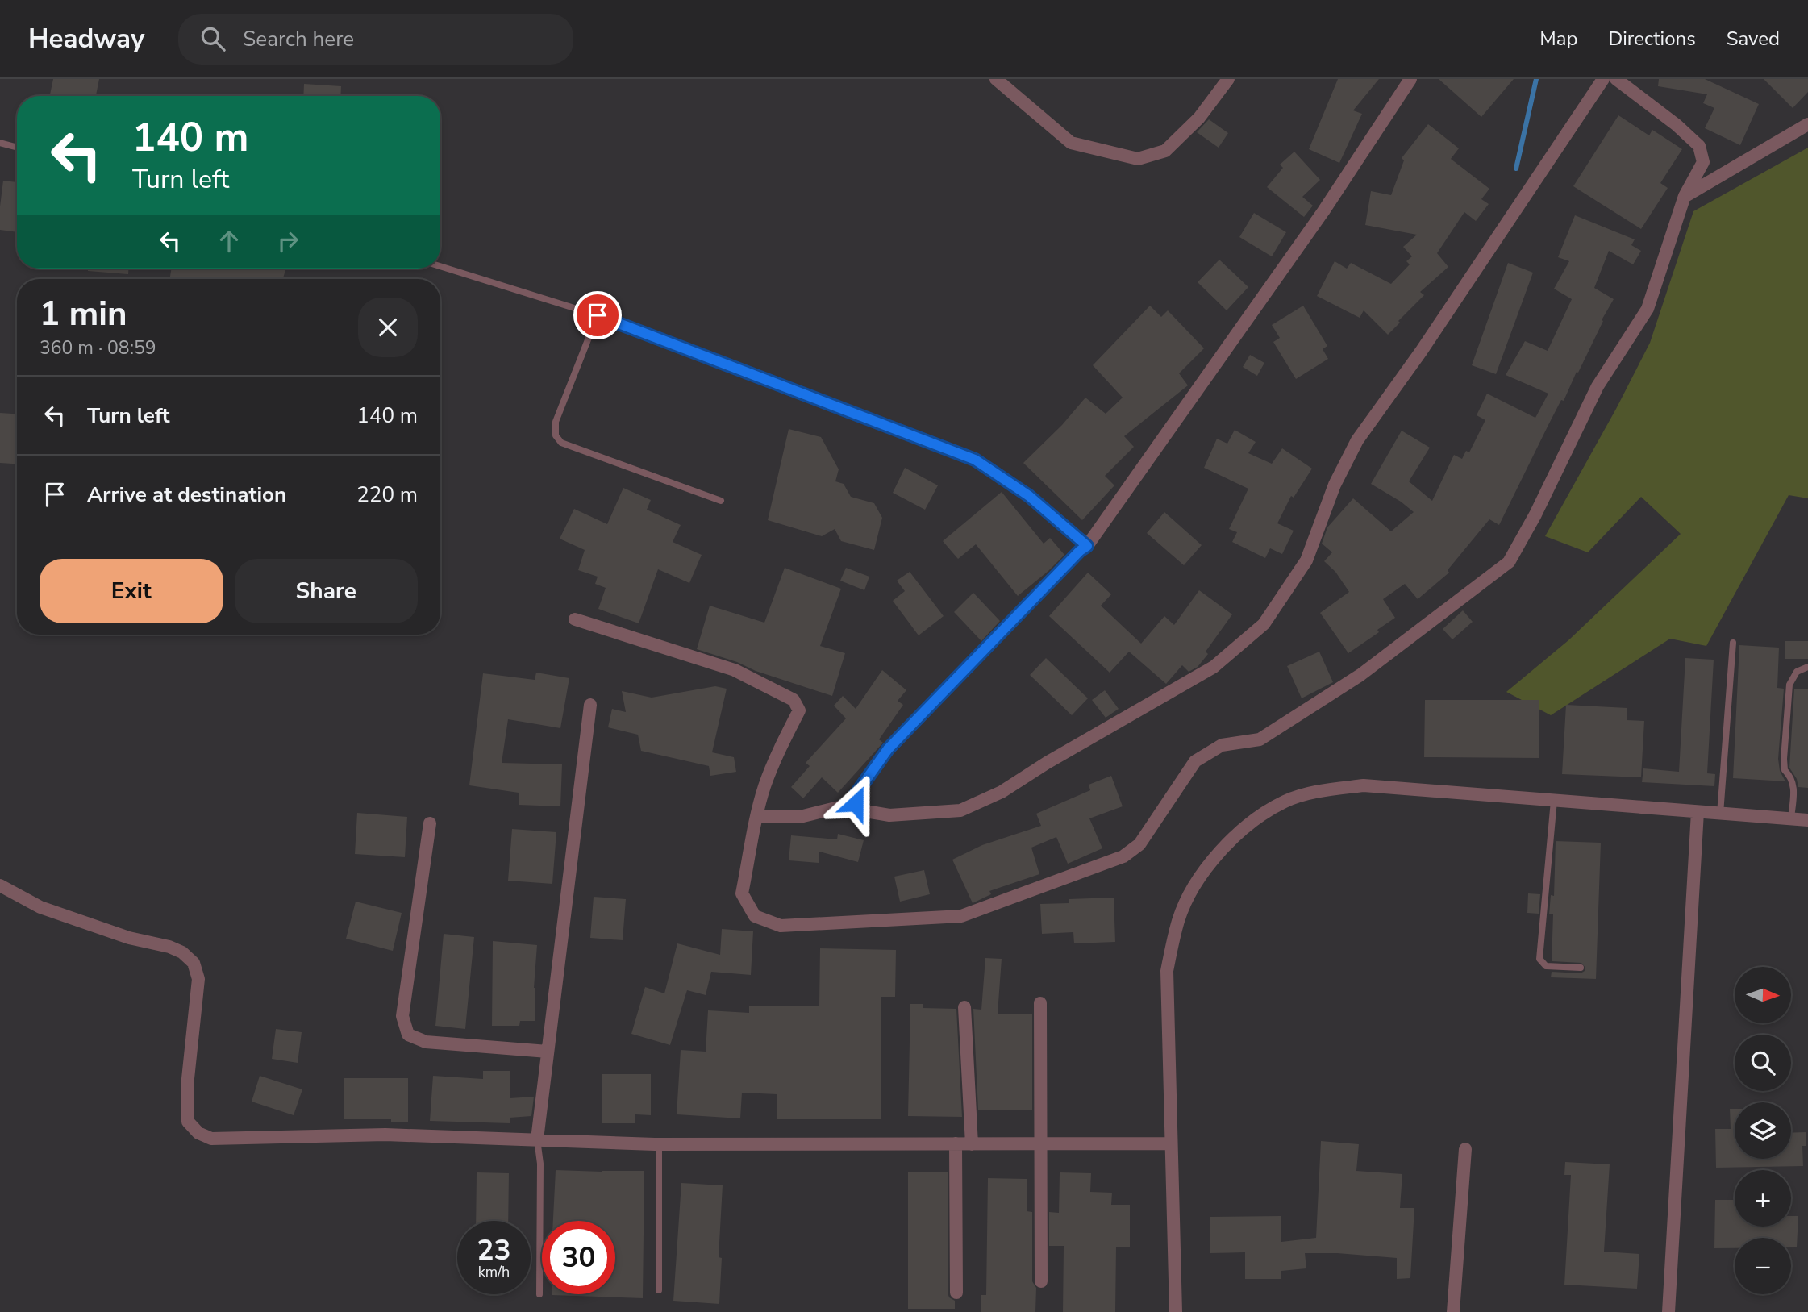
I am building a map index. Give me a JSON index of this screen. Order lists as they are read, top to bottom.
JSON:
{
  "north": "right",
  "page": {
    "header": "Headway",
    "search": "Search here",
    "nav": ["Map", "Directions", "Saved"],
    "turn": ["140 m", "Turn left"],
    "heading": ["1 min", "360 m · 08:59"],
    "list": [
      {
        "name": "Turn left",
        "value": "140 m"
      },
      {
        "name": "Arrive at destination",
        "value": "220 m"
      }
    ],
    "buttons": ["Exit", "Share"],
    "map_buttons": ["+", "−"],
    "speed": "23 km/h",
    "limit": "30"
  }
}
